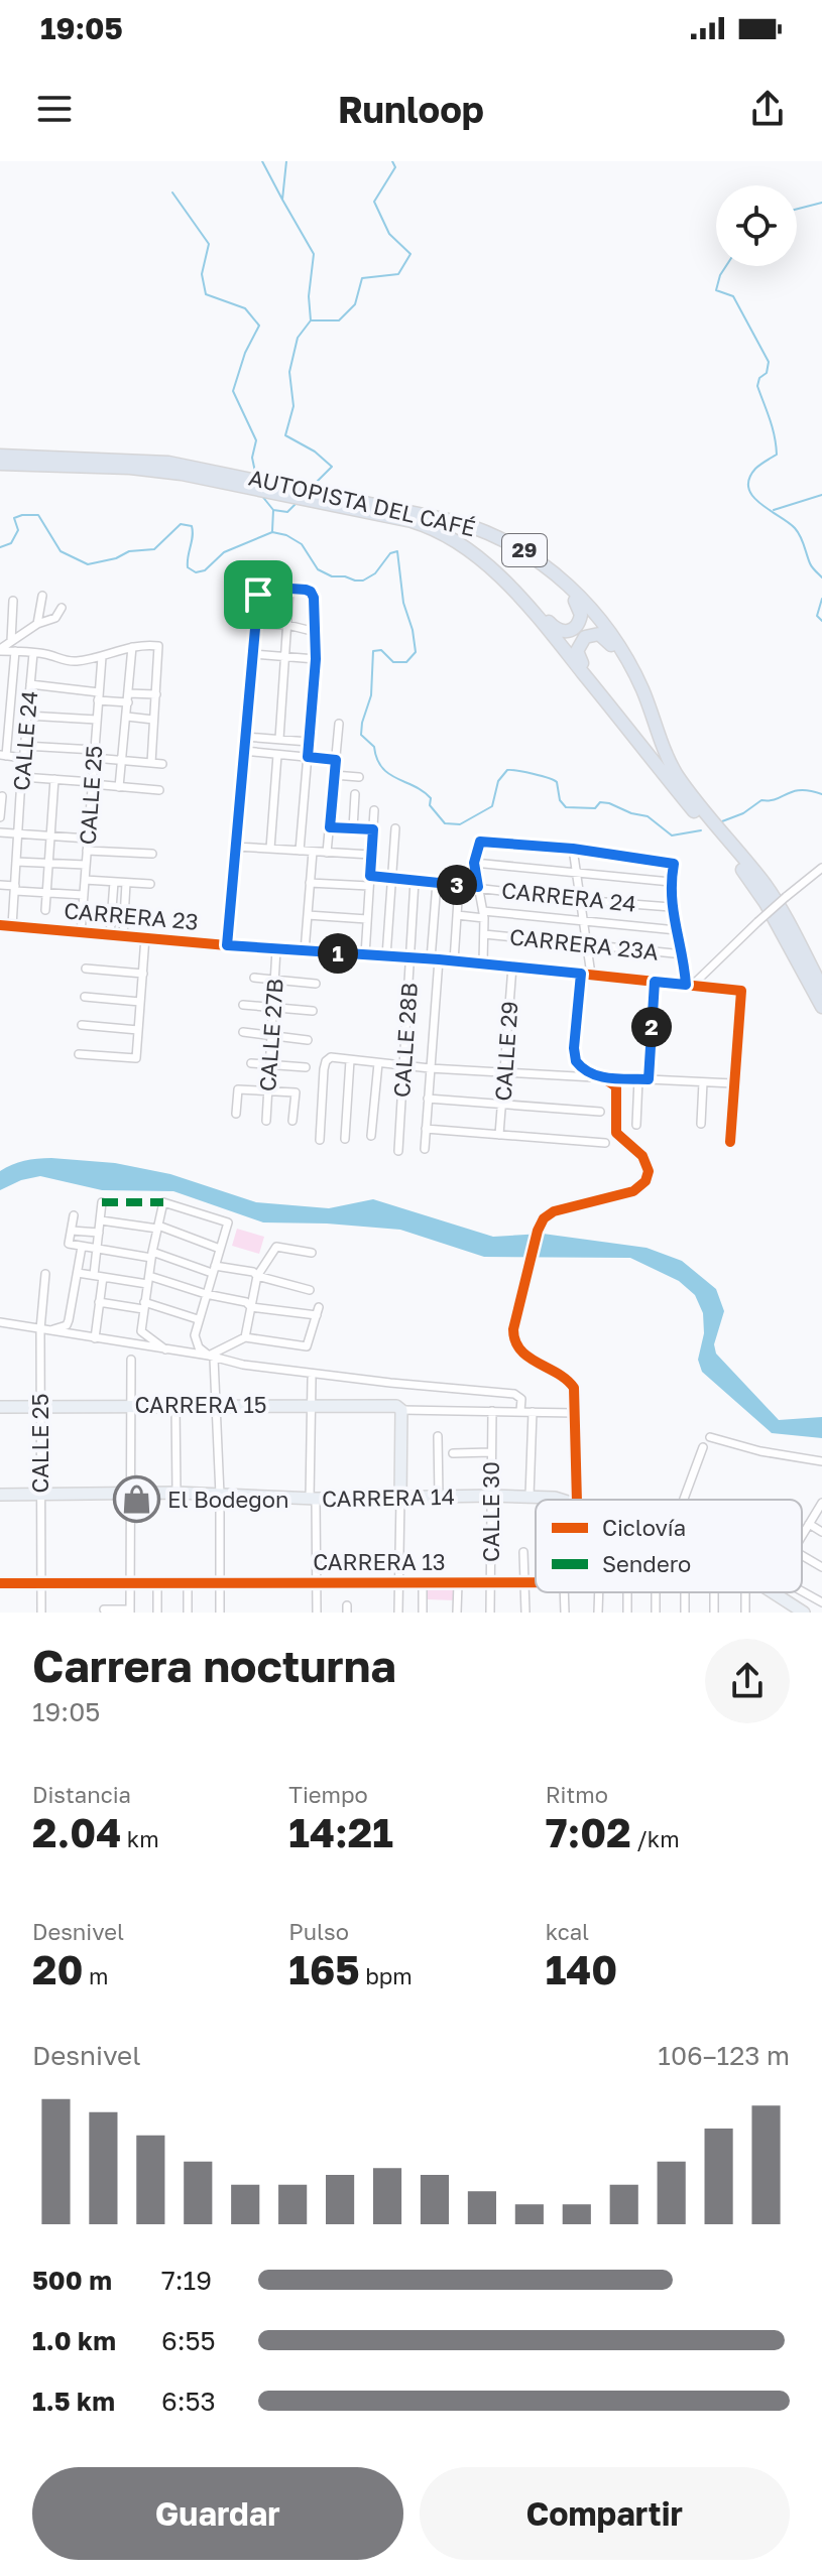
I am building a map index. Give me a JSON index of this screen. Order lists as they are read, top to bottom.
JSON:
{
  "streets": {
    "highway": ["AUTOPISTA DEL CAFÉ", "29"],
    "main road": ["CARRERA 15", "CARRERA 14"],
    "street": [
      "CALLE 24",
      "CALLE 25",
      "CARRERA 24",
      "CARRERA 23",
      "CARRERA 23A",
      "CALLE 27B",
      "CALLE 28B",
      "CALLE 29",
      "CALLE 30",
      "CARRERA 13"
    ]
  },
  "crossings": [
    ["CALLE 24", "CARRERA 23"],
    ["CALLE 25", "CARRERA 23"],
    ["CALLE 25", "CARRERA 15"],
    ["CALLE 25", "CARRERA 14"],
    ["CALLE 25", "CARRERA 13"],
    ["CARRERA 24", "CALLE 28B"],
    ["CARRERA 23", "CALLE 27B"],
    ["CARRERA 23", "CALLE 28B"],
    ["CARRERA 23", "CALLE 29"],
    ["CARRERA 15", "CALLE 30"],
    ["CARRERA 14", "CALLE 30"],
    ["CALLE 30", "CARRERA 13"]
  ],
  "places": {
    "shop": ["El Bodegon"]
  },
  "legend": ["Ciclovía", "Sendero"],
  "page": {
    "status": "19:05",
    "header": "Runloop",
    "pins": ["3", "1", "2"],
    "heading": ["Carrera nocturna", "19:05"],
    "stats": [
      ["Distancia", "2.04 km"],
      ["Tiempo", "14:21"],
      ["Ritmo", "7:02 /km"],
      ["Desnivel", "20 m"],
      ["Pulso", "165 bpm"],
      ["kcal", "140"]
    ],
    "chart": ["Desnivel", "106–123 m"],
    "list": [
      {
        "name": "500 m",
        "note": "7:19"
      },
      {
        "name": "1.0 km",
        "note": "6:55"
      },
      {
        "name": "1.5 km",
        "note": "6:53"
      }
    ],
    "buttons": ["Guardar", "Compartir"]
  }
}
